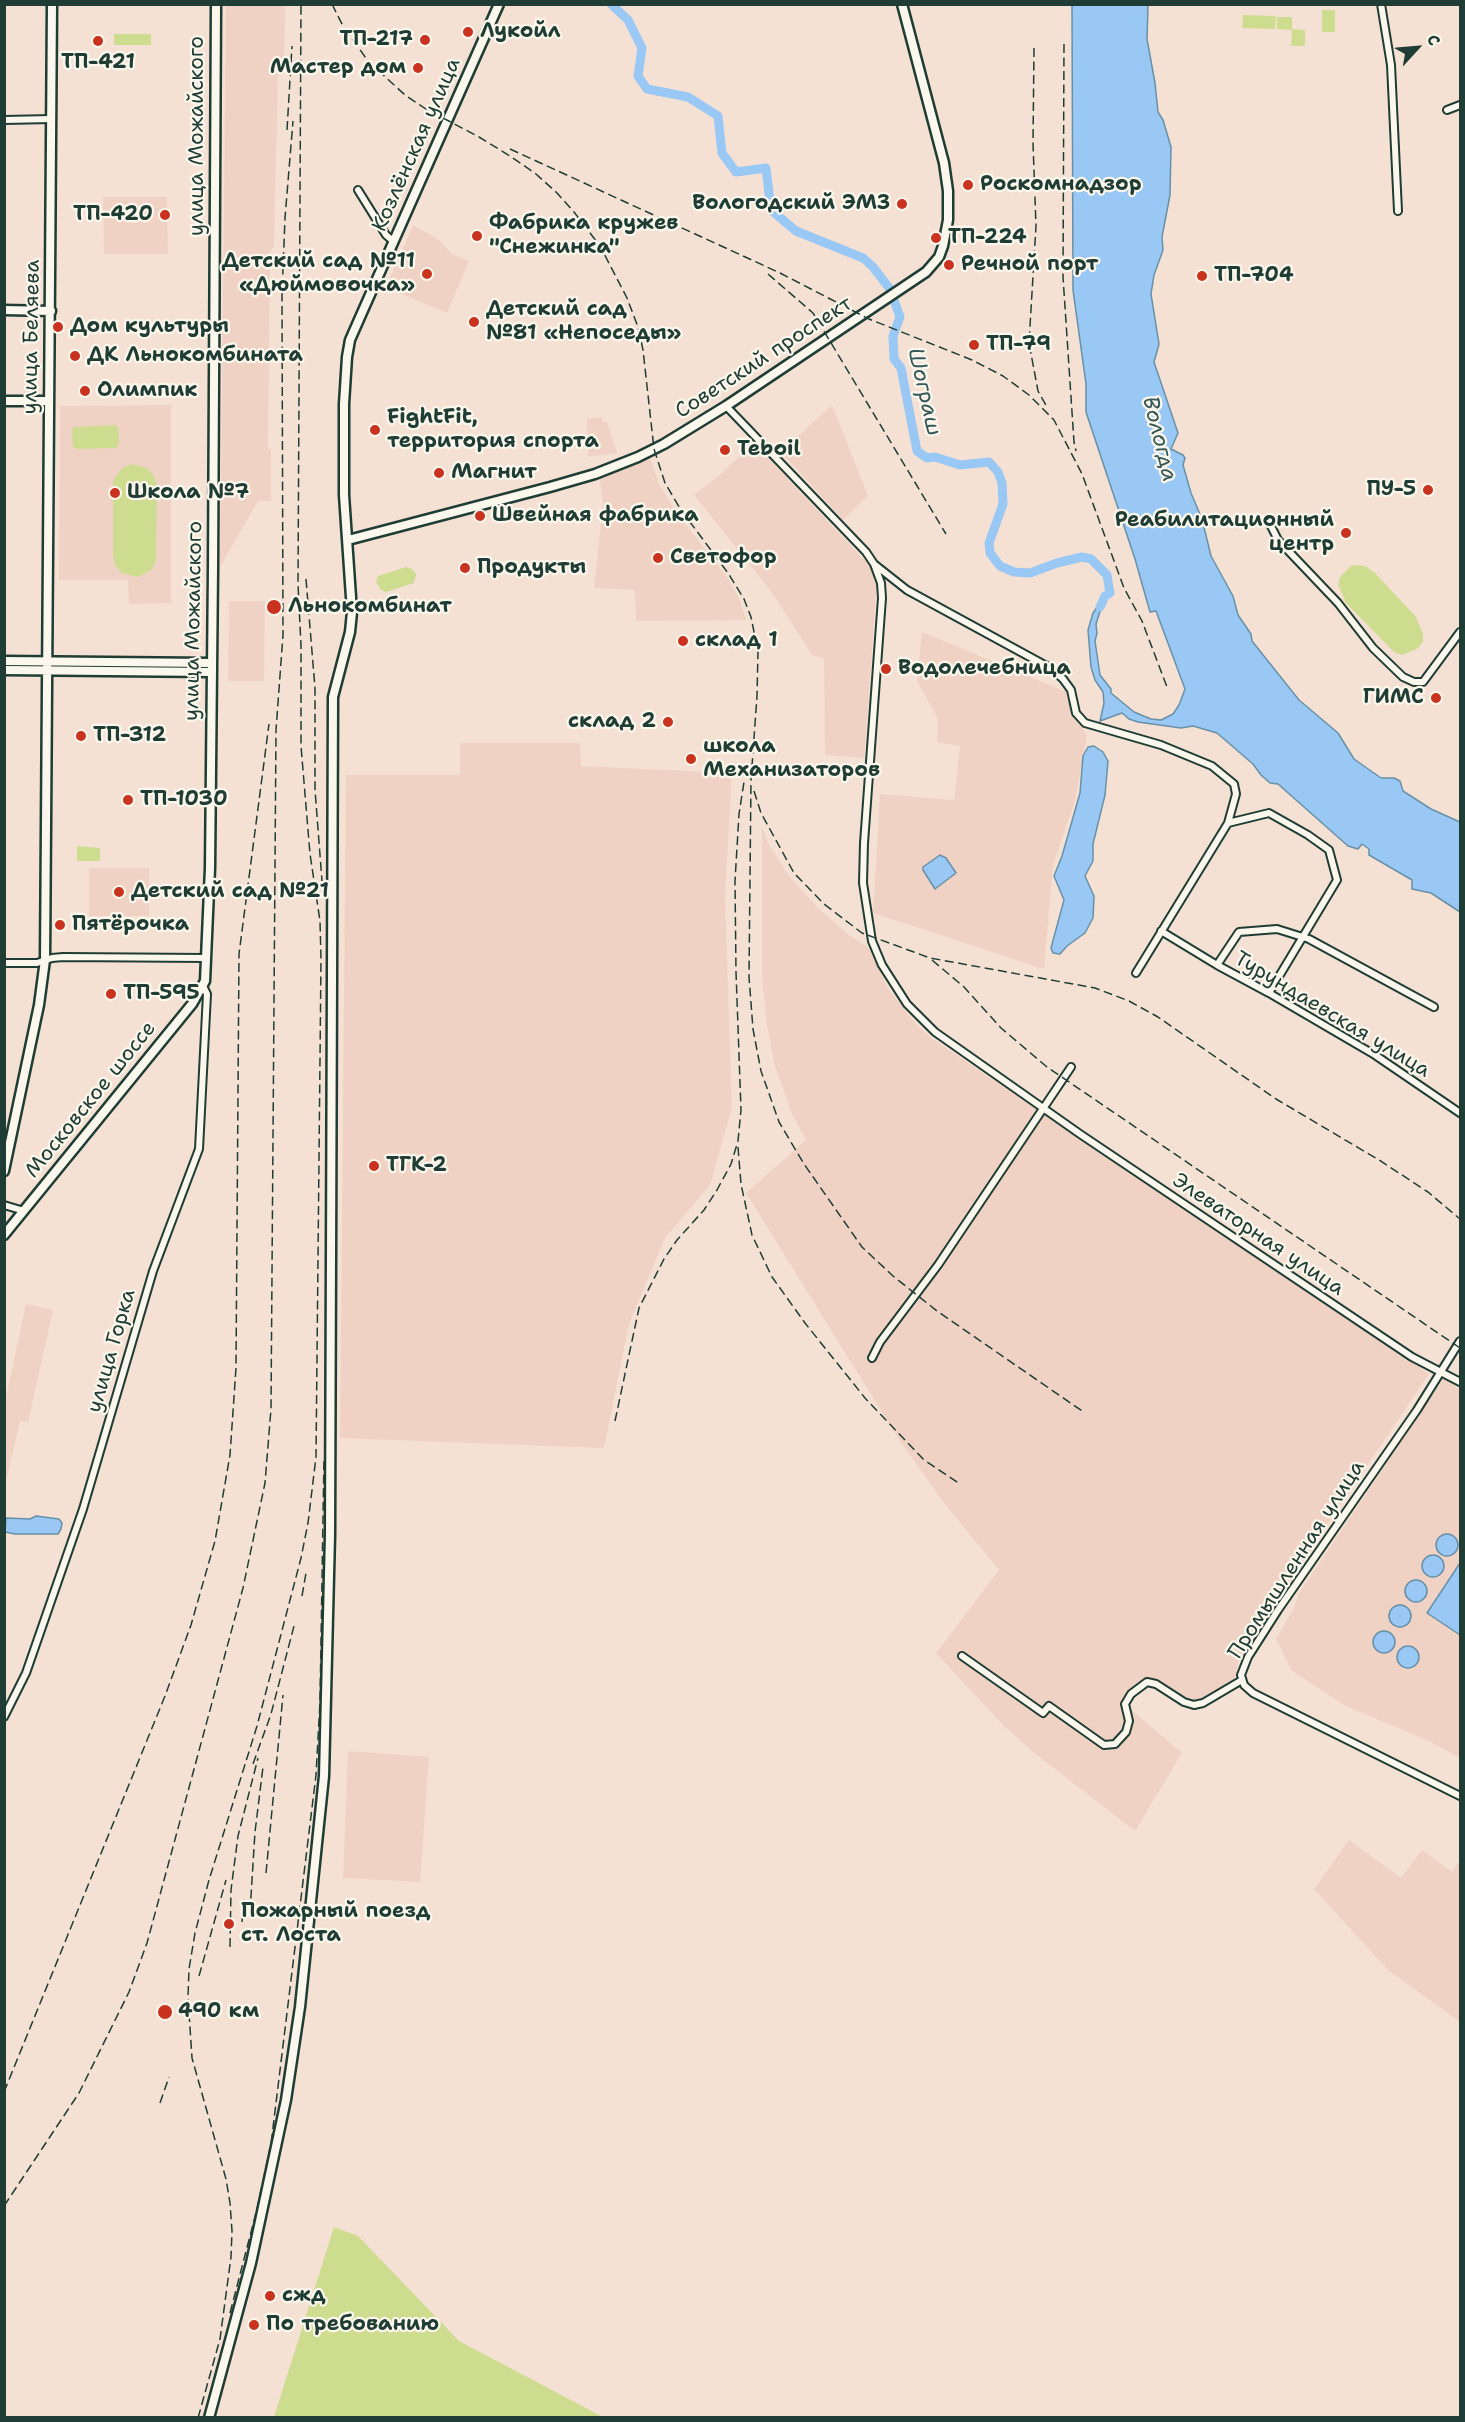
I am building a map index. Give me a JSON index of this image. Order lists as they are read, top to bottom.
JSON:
{
  "streets": {
    "street": [
      "улица Можайского",
      "Козлёнская улица",
      "улица Беляева",
      "Советский проспект",
      "Турундаевская улица",
      "Московское шоссе",
      "Элеваторная улица",
      "улица Горка",
      "Промышленная улица"
    ]
  },
  "crossings": [
    ["улица Можайского", "Московское шоссе"],
    ["улица Можайского", "улица Горка"],
    ["Козлёнская улица", "Советский проспект"],
    ["улица Беляева", "Московское шоссе"],
    ["Московское шоссе", "улица Горка"],
    ["Элеваторная улица", "Промышленная улица"]
  ],
  "water": ["Шограш", "Вологда"],
  "places": [
    "Лукойл",
    "ТП-217",
    "ТП-421",
    "Мастер дом",
    "Роскомнадзор",
    "Вологодский ЭМЗ",
    "ТП-420",
    "Фабрика кружев \"Снежинка\"",
    "ТП-224",
    "Речной порт",
    "Детский сад №11 «Дюймовочка»",
    "ТП-704",
    "Детский сад №81 «Непоседы»",
    "Дом культуры",
    "ТП-79",
    "ДК Льнокомбината",
    "Олимпик",
    "FightFit, территория спорта",
    "Teboil",
    "Магнит",
    "ПУ-5",
    "Школа №7",
    "Швейная фабрика",
    "Реабилитационный центр",
    "Светофор",
    "Продукты",
    "Льнокомбинат",
    "склад 1",
    "Водолечебница",
    "ГИМС",
    "склад 2",
    "ТП-312",
    "школа Механизаторов",
    "ТП-1030",
    "Детский сад №21",
    "Пятёрочка",
    "ТП-595",
    "ТГК-2",
    "Пожарный поезд ст. Лоста",
    "490 км",
    "сжд",
    "По требованию"
  ],
  "north": "top right"
}
